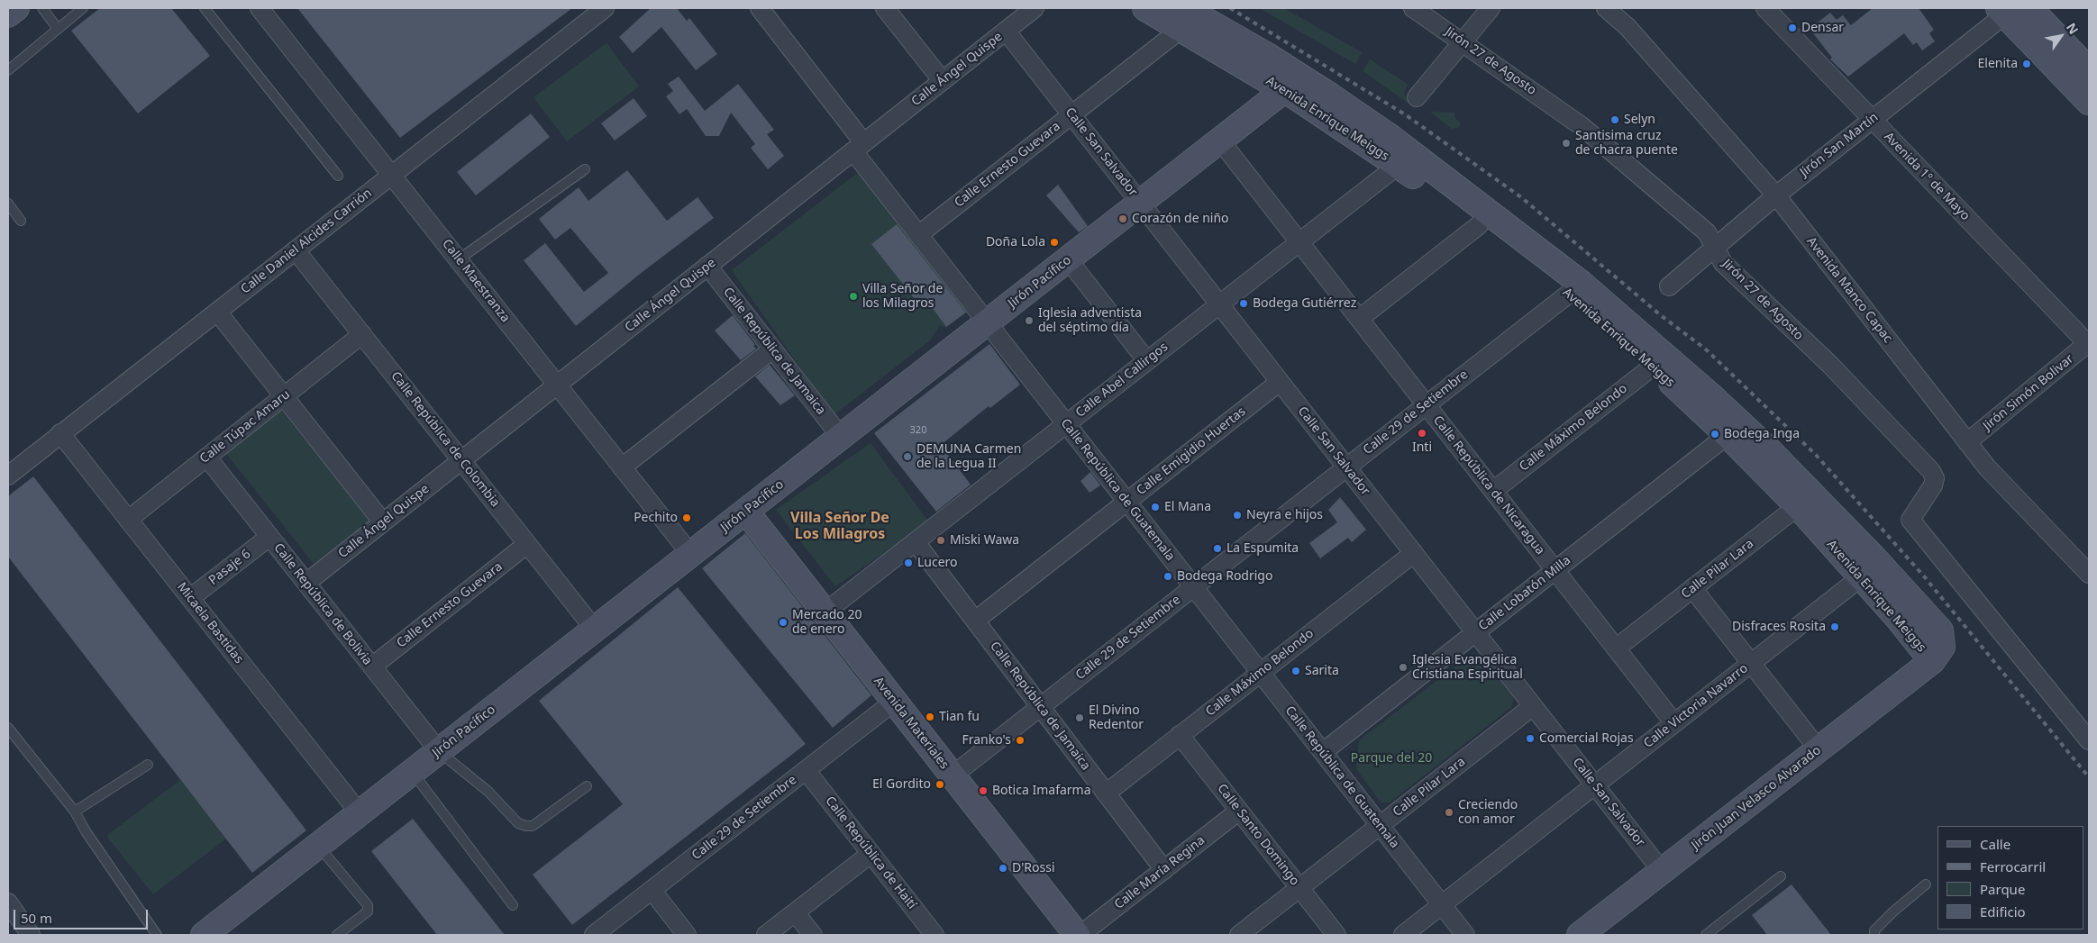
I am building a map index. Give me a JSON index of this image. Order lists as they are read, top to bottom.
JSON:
{
  "streets": {
    "street": [
      "Jirón 27 de Agosto",
      "Calle Ángel Quispe",
      "Avenida Enrique Meiggs",
      "Jirón San Martín",
      "Calle San Salvador",
      "Calle Ernesto Guevara",
      "Avenida 1º de Mayo",
      "Calle Daniel Alcides Carrión",
      "Calle Maestranza",
      "Jirón Pacífico",
      "Avenida Manco Capac",
      "Calle República de Jamaica",
      "Calle Abel Callirgos",
      "Jirón Simón Bolivar",
      "Calle 29 de Setiembre",
      "Calle Túpac Amaru",
      "Calle Máximo Belondo",
      "Calle República de Colombia",
      "Calle Emigidio Huertas",
      "Calle República de Nicaragua",
      "Calle República de Guatemala",
      "Pasaje 6",
      "Calle Pilar Lara",
      "Calle Lobatón Milla",
      "Calle República de Bolivia",
      "Micaela Bastidas",
      "Calle Victoria Navarro",
      "Avenida Materiales",
      "Jirón Juan Velasco Alvarado",
      "Calle Santo Domingo",
      "Calle República de Haití",
      "Calle María Regina"
    ]
  },
  "crossings": [
    ["Jirón 27 de Agosto", "Jirón San Martín"],
    ["Calle Ángel Quispe", "Calle San Salvador"],
    ["Calle Ángel Quispe", "Calle Maestranza"],
    ["Calle Ángel Quispe", "Calle República de Jamaica"],
    ["Calle Ángel Quispe", "Calle República de Colombia"],
    ["Calle Ángel Quispe", "Calle República de Guatemala"],
    ["Calle Ángel Quispe", "Calle República de Bolivia"],
    ["Avenida Enrique Meiggs", "Calle Ernesto Guevara"],
    ["Avenida Enrique Meiggs", "Jirón Pacífico"],
    ["Avenida Enrique Meiggs", "Calle Abel Callirgos"],
    ["Avenida Enrique Meiggs", "Calle 29 de Setiembre"],
    ["Avenida Enrique Meiggs", "Calle Máximo Belondo"],
    ["Avenida Enrique Meiggs", "Calle Pilar Lara"],
    ["Avenida Enrique Meiggs", "Calle Lobatón Milla"],
    ["Avenida Enrique Meiggs", "Calle Victoria Navarro"],
    ["Avenida Enrique Meiggs", "Jirón Juan Velasco Alvarado"],
    ["Jirón San Martín", "Avenida 1º de Mayo"],
    ["Jirón San Martín", "Avenida Manco Capac"],
    ["Calle San Salvador", "Calle Ernesto Guevara"],
    ["Calle San Salvador", "Jirón Pacífico"],
    ["Calle San Salvador", "Calle Abel Callirgos"],
    ["Calle San Salvador", "Calle 29 de Setiembre"],
    ["Calle San Salvador", "Calle Máximo Belondo"],
    ["Calle San Salvador", "Calle Emigidio Huertas"],
    ["Calle San Salvador", "Calle Pilar Lara"],
    ["Calle San Salvador", "Calle Lobatón Milla"],
    ["Calle San Salvador", "Calle Victoria Navarro"],
    ["Calle San Salvador", "Jirón Juan Velasco Alvarado"],
    ["Calle Ernesto Guevara", "Calle República de Colombia"],
    ["Calle Ernesto Guevara", "Calle República de Guatemala"],
    ["Calle Ernesto Guevara", "Calle República de Bolivia"],
    ["Avenida 1º de Mayo", "Jirón Simón Bolivar"],
    ["Calle Daniel Alcides Carrión", "Calle Maestranza"],
    ["Calle Daniel Alcides Carrión", "Calle República de Colombia"],
    ["Calle Daniel Alcides Carrión", "Micaela Bastidas"],
    ["Calle Maestranza", "Jirón Pacífico"],
    ["Jirón Pacífico", "Calle República de Jamaica"],
    ["Jirón Pacífico", "Calle República de Colombia"],
    ["Jirón Pacífico", "Calle República de Nicaragua"],
    ["Jirón Pacífico", "Calle República de Guatemala"],
    ["Jirón Pacífico", "Calle República de Bolivia"],
    ["Jirón Pacífico", "Micaela Bastidas"],
    ["Jirón Pacífico", "Avenida Materiales"],
    ["Avenida Manco Capac", "Jirón Simón Bolivar"],
    ["Calle República de Jamaica", "Calle Abel Callirgos"],
    ["Calle República de Jamaica", "Calle 29 de Setiembre"],
    ["Calle República de Jamaica", "Calle Máximo Belondo"],
    ["Calle República de Jamaica", "Calle Emigidio Huertas"],
    ["Calle República de Jamaica", "Calle María Regina"],
    ["Calle Abel Callirgos", "Calle República de Nicaragua"],
    ["Calle Abel Callirgos", "Calle República de Guatemala"],
    ["Calle Abel Callirgos", "Avenida Materiales"],
    ["Calle 29 de Setiembre", "Calle República de Nicaragua"],
    ["Calle 29 de Setiembre", "Calle República de Guatemala"],
    ["Calle 29 de Setiembre", "Avenida Materiales"],
    ["Calle 29 de Setiembre", "Calle República de Haití"],
    ["Calle Túpac Amaru", "Calle República de Colombia"],
    ["Calle Túpac Amaru", "Calle República de Bolivia"],
    ["Calle Túpac Amaru", "Micaela Bastidas"],
    ["Calle Máximo Belondo", "Calle República de Nicaragua"],
    ["Calle Máximo Belondo", "Calle República de Guatemala"],
    ["Calle Máximo Belondo", "Calle Santo Domingo"],
    ["Calle Emigidio Huertas", "Calle República de Guatemala"],
    ["Calle República de Nicaragua", "Calle Pilar Lara"],
    ["Calle República de Nicaragua", "Calle Lobatón Milla"],
    ["Calle República de Nicaragua", "Calle Victoria Navarro"],
    ["Calle República de Guatemala", "Calle Pilar Lara"],
    ["Calle República de Guatemala", "Calle Lobatón Milla"],
    ["Calle República de Guatemala", "Calle Victoria Navarro"],
    ["Pasaje 6", "Calle República de Bolivia"],
    ["Pasaje 6", "Micaela Bastidas"],
    ["Calle Pilar Lara", "Calle Santo Domingo"],
    ["Calle Santo Domingo", "Calle María Regina"]
  ],
  "districts": ["Villa Señor De Los Milagros"],
  "parks": ["Parque del 20"],
  "places": [
    "Densar",
    "Elenita",
    "Selyn",
    "Santisima cruz de chacra puente",
    "Corazón de niño",
    "Doña Lola",
    "Villa Señor de los Milagros",
    "Bodega Gutiérrez",
    "Iglesia adventista del séptimo día",
    "Inti",
    "Bodega Inga",
    "DEMUNA Carmen de la Legua II",
    "El Mana",
    "Neyra e hijos",
    "Pechito",
    "Miski Wawa",
    "La Espumita",
    "Lucero",
    "Bodega Rodrigo",
    "Mercado 20 de enero",
    "Disfraces Rosita",
    "Iglesia Evangélica Cristiana Espiritual",
    "Sarita",
    "Tian fu",
    "El Divino Redentor",
    "Comercial Rojas",
    "Franko's",
    "El Gordito",
    "Botica Imafarma",
    "Creciendo con amor",
    "D'Rossi"
  ],
  "house_numbers": ["320"],
  "legend": [
    "Calle",
    "Ferrocarril",
    "Parque",
    "Edificio"
  ],
  "scale_bar": "50 m",
  "north": "top right"
}
